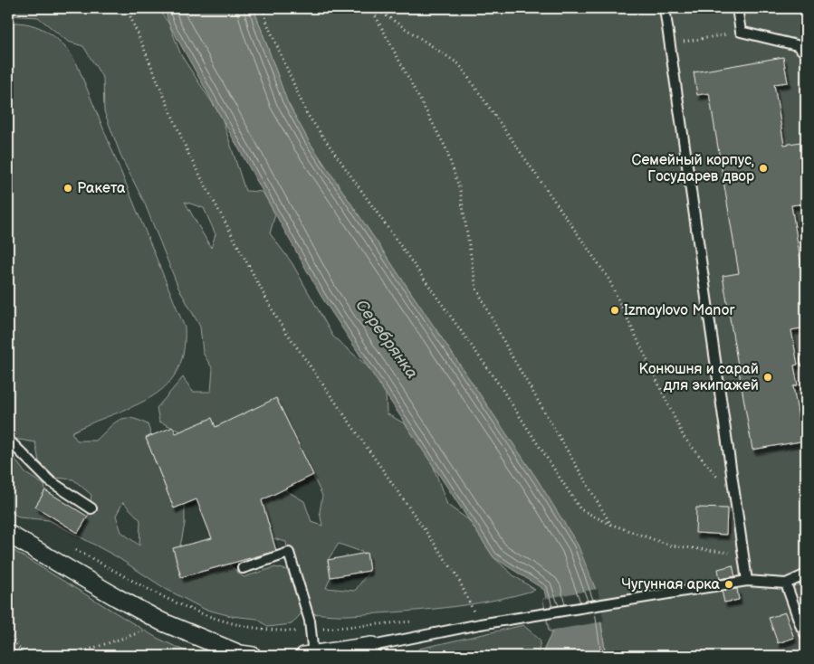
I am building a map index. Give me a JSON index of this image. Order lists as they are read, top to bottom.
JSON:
{
  "water": ["Серебрянка"],
  "places": [
    "Семейный корпус, Государев двор",
    "Ракета",
    "Izmaylovo Manor",
    "Конюшня и сарай для экипажей",
    "Чугунная арка"
  ]
}
